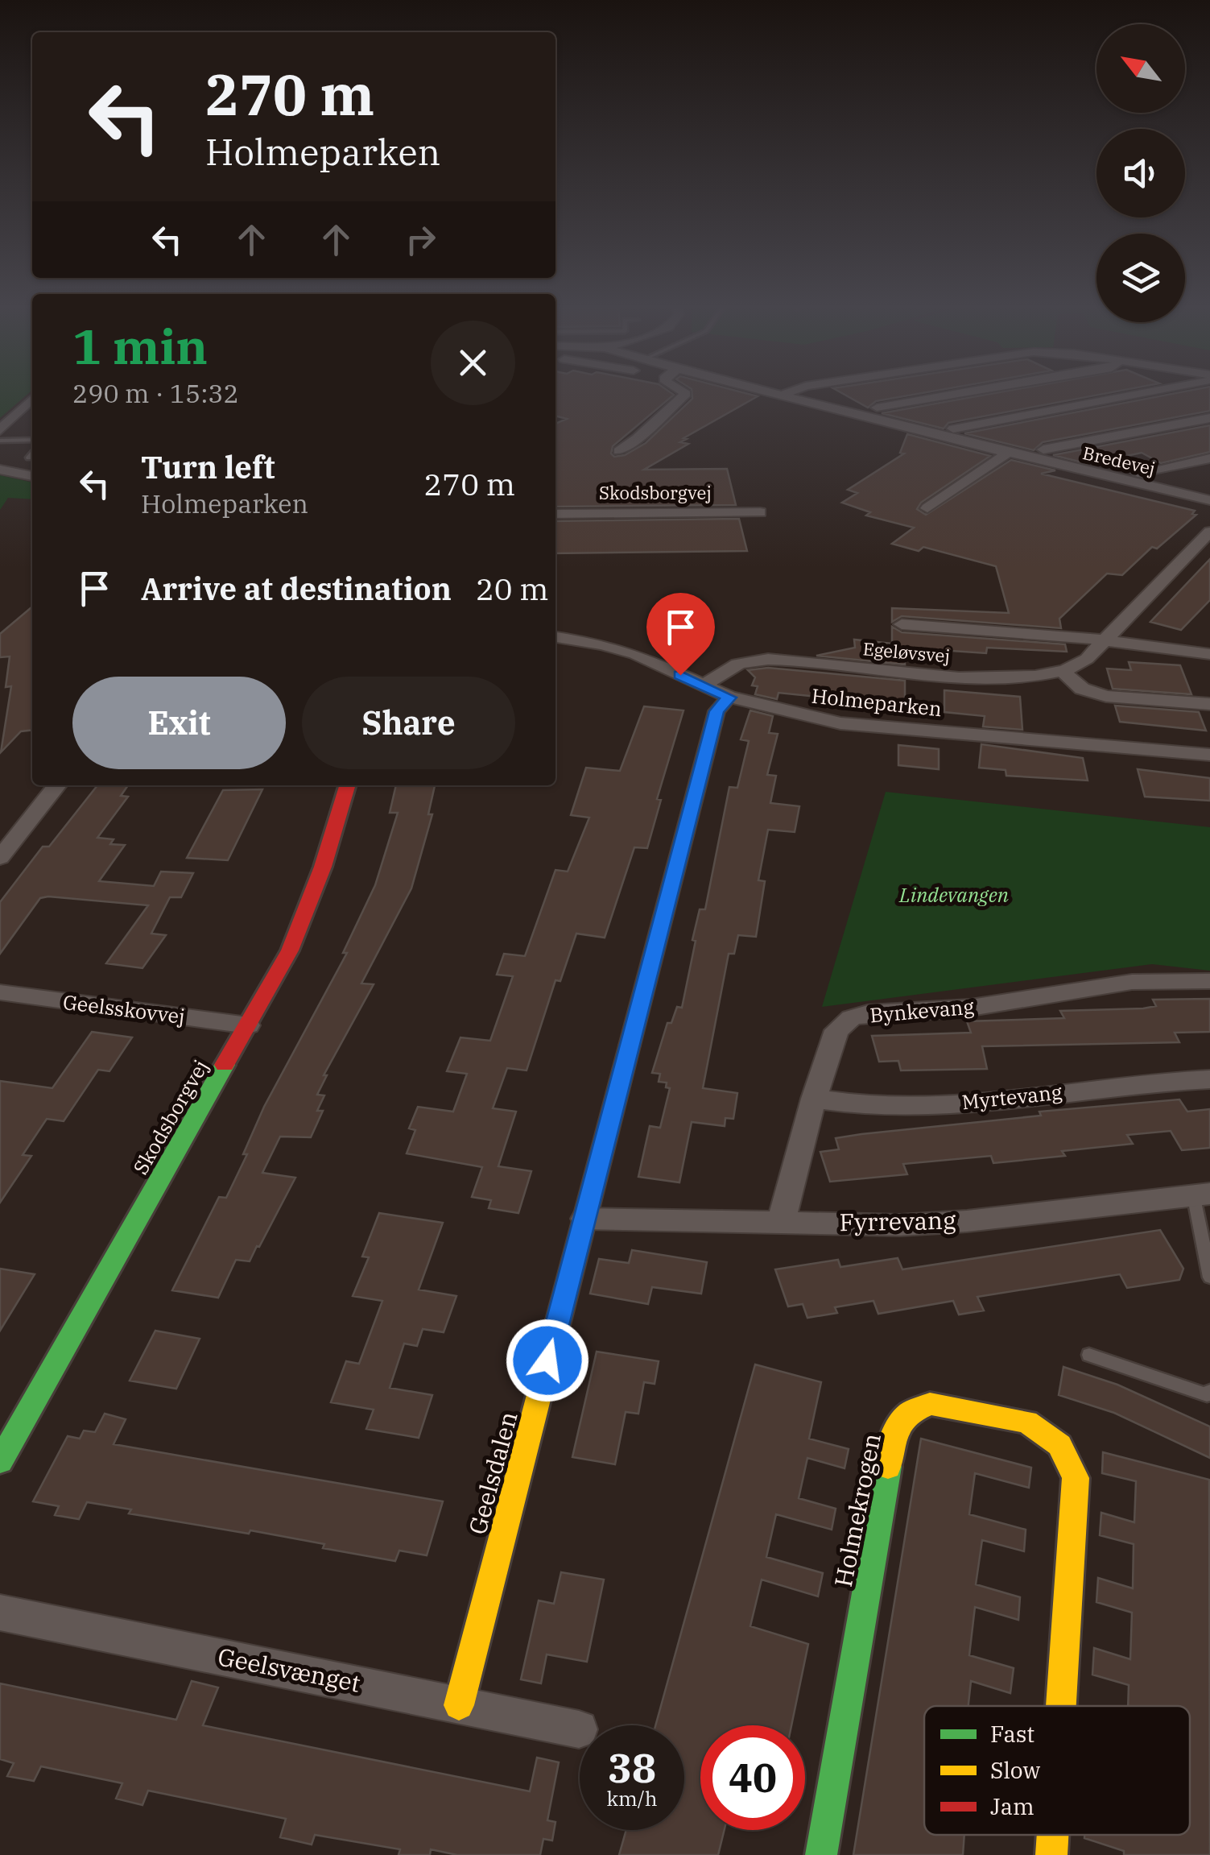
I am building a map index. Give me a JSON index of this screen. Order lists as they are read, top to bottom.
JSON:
{
  "streets": {
    "street": [
      "Bredevej",
      "Skodsborgvej",
      "Egeløvsvej",
      "Holmeparken",
      "Geelsskovvej",
      "Bynkevang",
      "Myrtevang",
      "Fyrrevang",
      "Geelsdalen",
      "Holmekrogen",
      "Geelsvænget"
    ]
  },
  "crossings": [
    ["Skodsborgvej", "Geelsskovvej"],
    ["Egeløvsvej", "Holmeparken"],
    ["Holmeparken", "Geelsdalen"],
    ["Bynkevang", "Myrtevang"],
    ["Bynkevang", "Fyrrevang"],
    ["Fyrrevang", "Geelsdalen"],
    ["Geelsdalen", "Geelsvænget"]
  ],
  "parks": ["Lindevangen"],
  "legend": ["Fast", "Slow", "Jam"],
  "north": "top left",
  "page": {
    "turn": ["270 m", "Holmeparken"],
    "heading": ["1 min", "290 m · 15:32"],
    "list": [
      {
        "name": "Turn left",
        "note": "Holmeparken",
        "value": "270 m"
      },
      {
        "name": "Arrive at destination",
        "value": "20 m"
      }
    ],
    "buttons": ["Exit", "Share"],
    "speed": "38 km/h",
    "limit": "40"
  }
}
